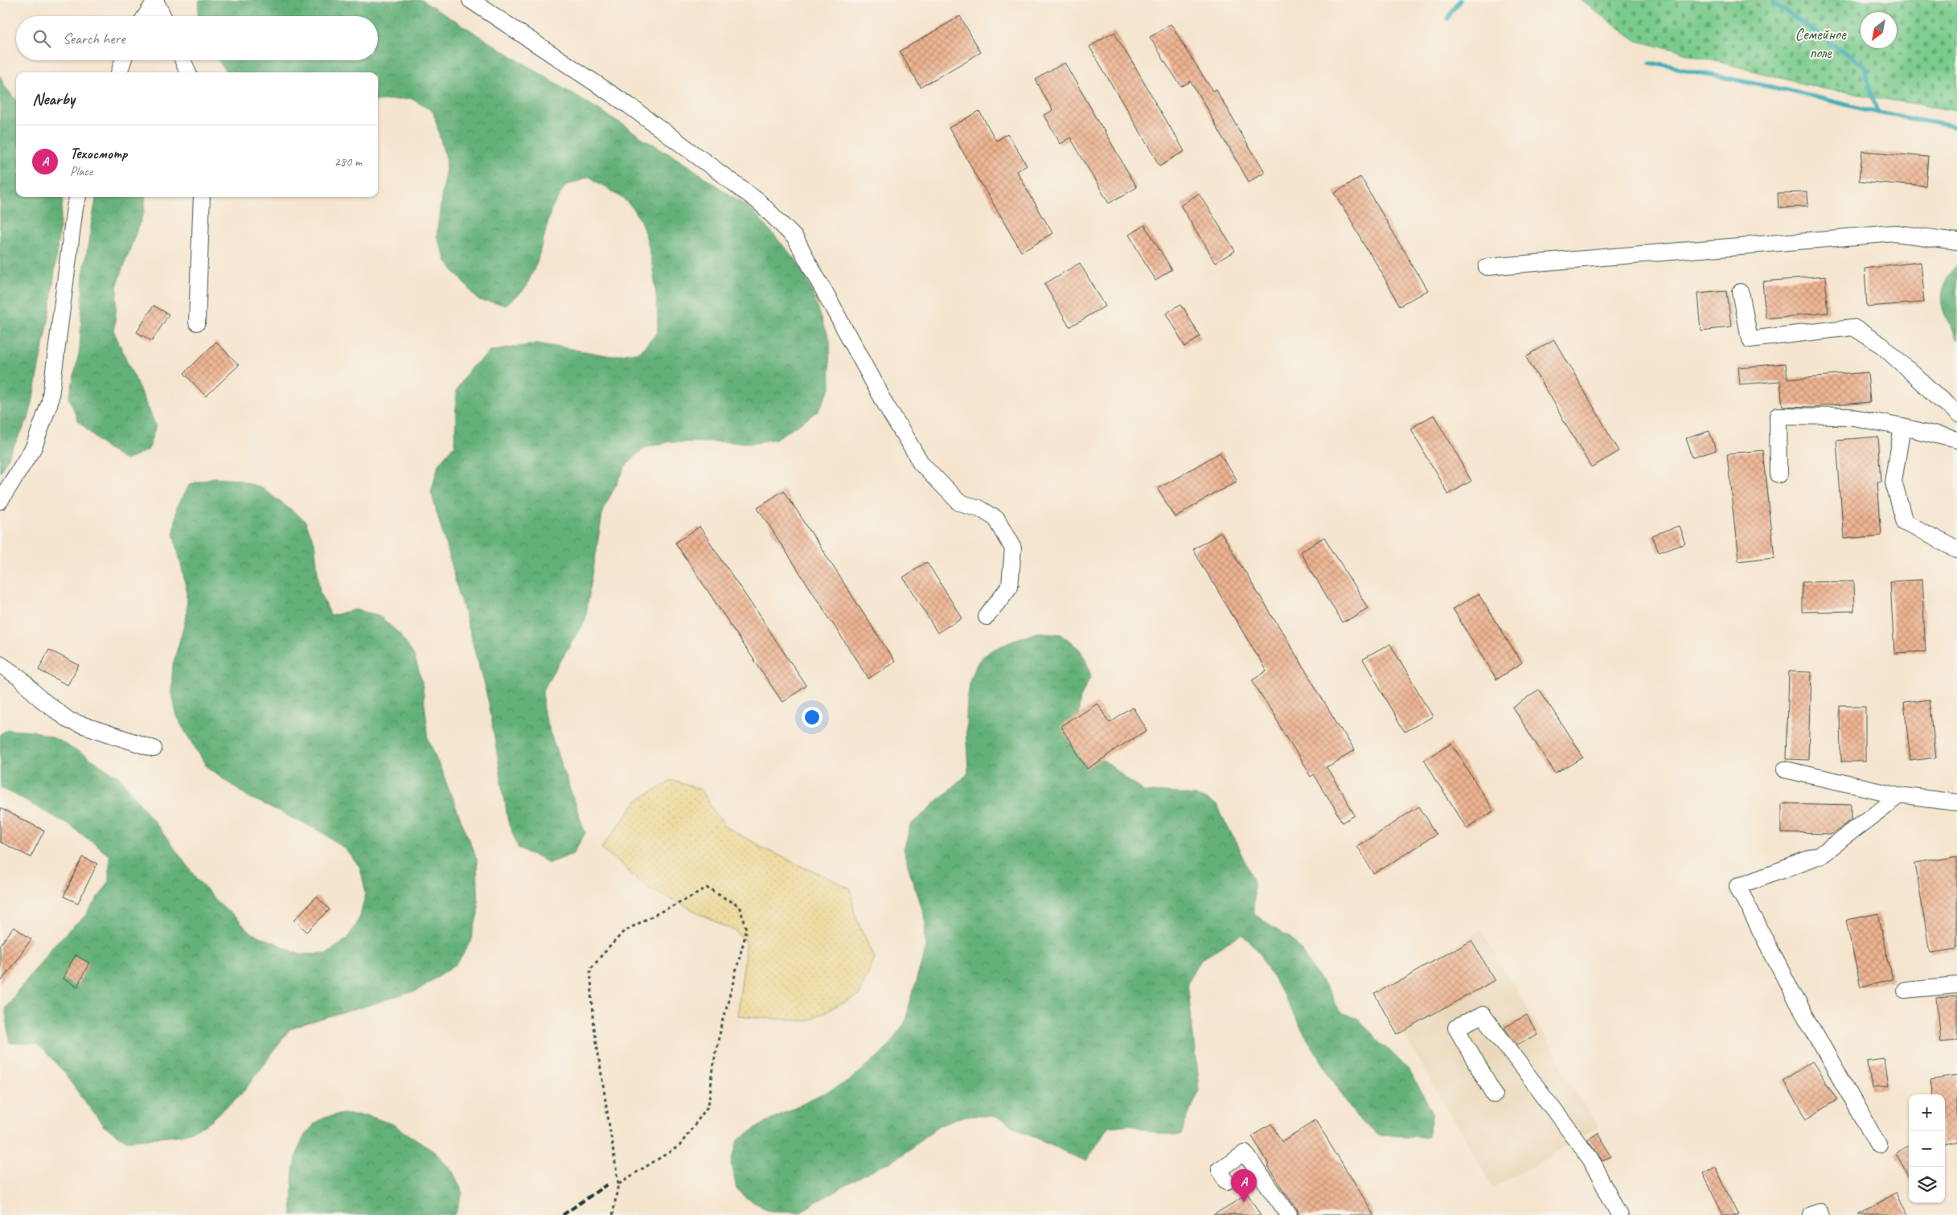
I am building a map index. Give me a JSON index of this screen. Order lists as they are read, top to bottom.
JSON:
{
  "parks": ["Семейное поле"],
  "north": "bottom left",
  "page": {
    "search": "Search here",
    "heading": "Nearby",
    "list": [
      {
        "mark": "A",
        "name": "Техосмотр",
        "note": "Place",
        "value": "280 m"
      }
    ],
    "map_buttons": ["+", "−"],
    "pins": "A"
  }
}
